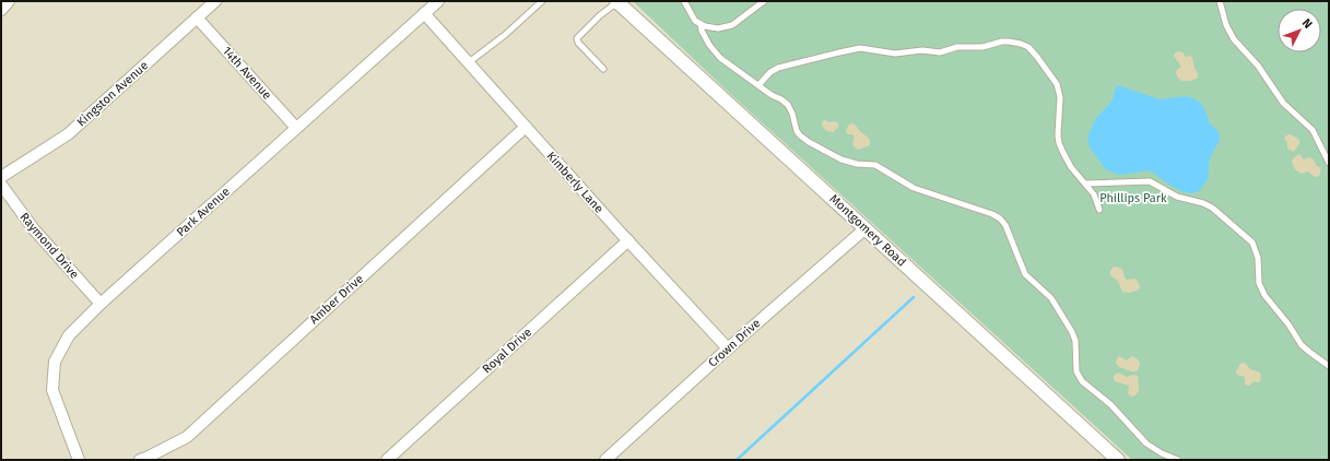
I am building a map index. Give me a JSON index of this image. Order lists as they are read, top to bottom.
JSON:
{
  "streets": {
    "street": [
      "14th Avenue",
      "Kingston Avenue",
      "Kimberly Lane",
      "Park Avenue",
      "Montgomery Road",
      "Raymond Drive",
      "Amber Drive",
      "Crown Drive",
      "Royal Drive"
    ]
  },
  "crossings": [
    ["14th Avenue", "Kingston Avenue"],
    ["14th Avenue", "Park Avenue"],
    ["Kimberly Lane", "Park Avenue"],
    ["Kimberly Lane", "Amber Drive"],
    ["Kimberly Lane", "Crown Drive"],
    ["Kimberly Lane", "Royal Drive"],
    ["Park Avenue", "Raymond Drive"],
    ["Montgomery Road", "Crown Drive"]
  ],
  "parks": ["Phillips Park"],
  "north": "top right"
}
